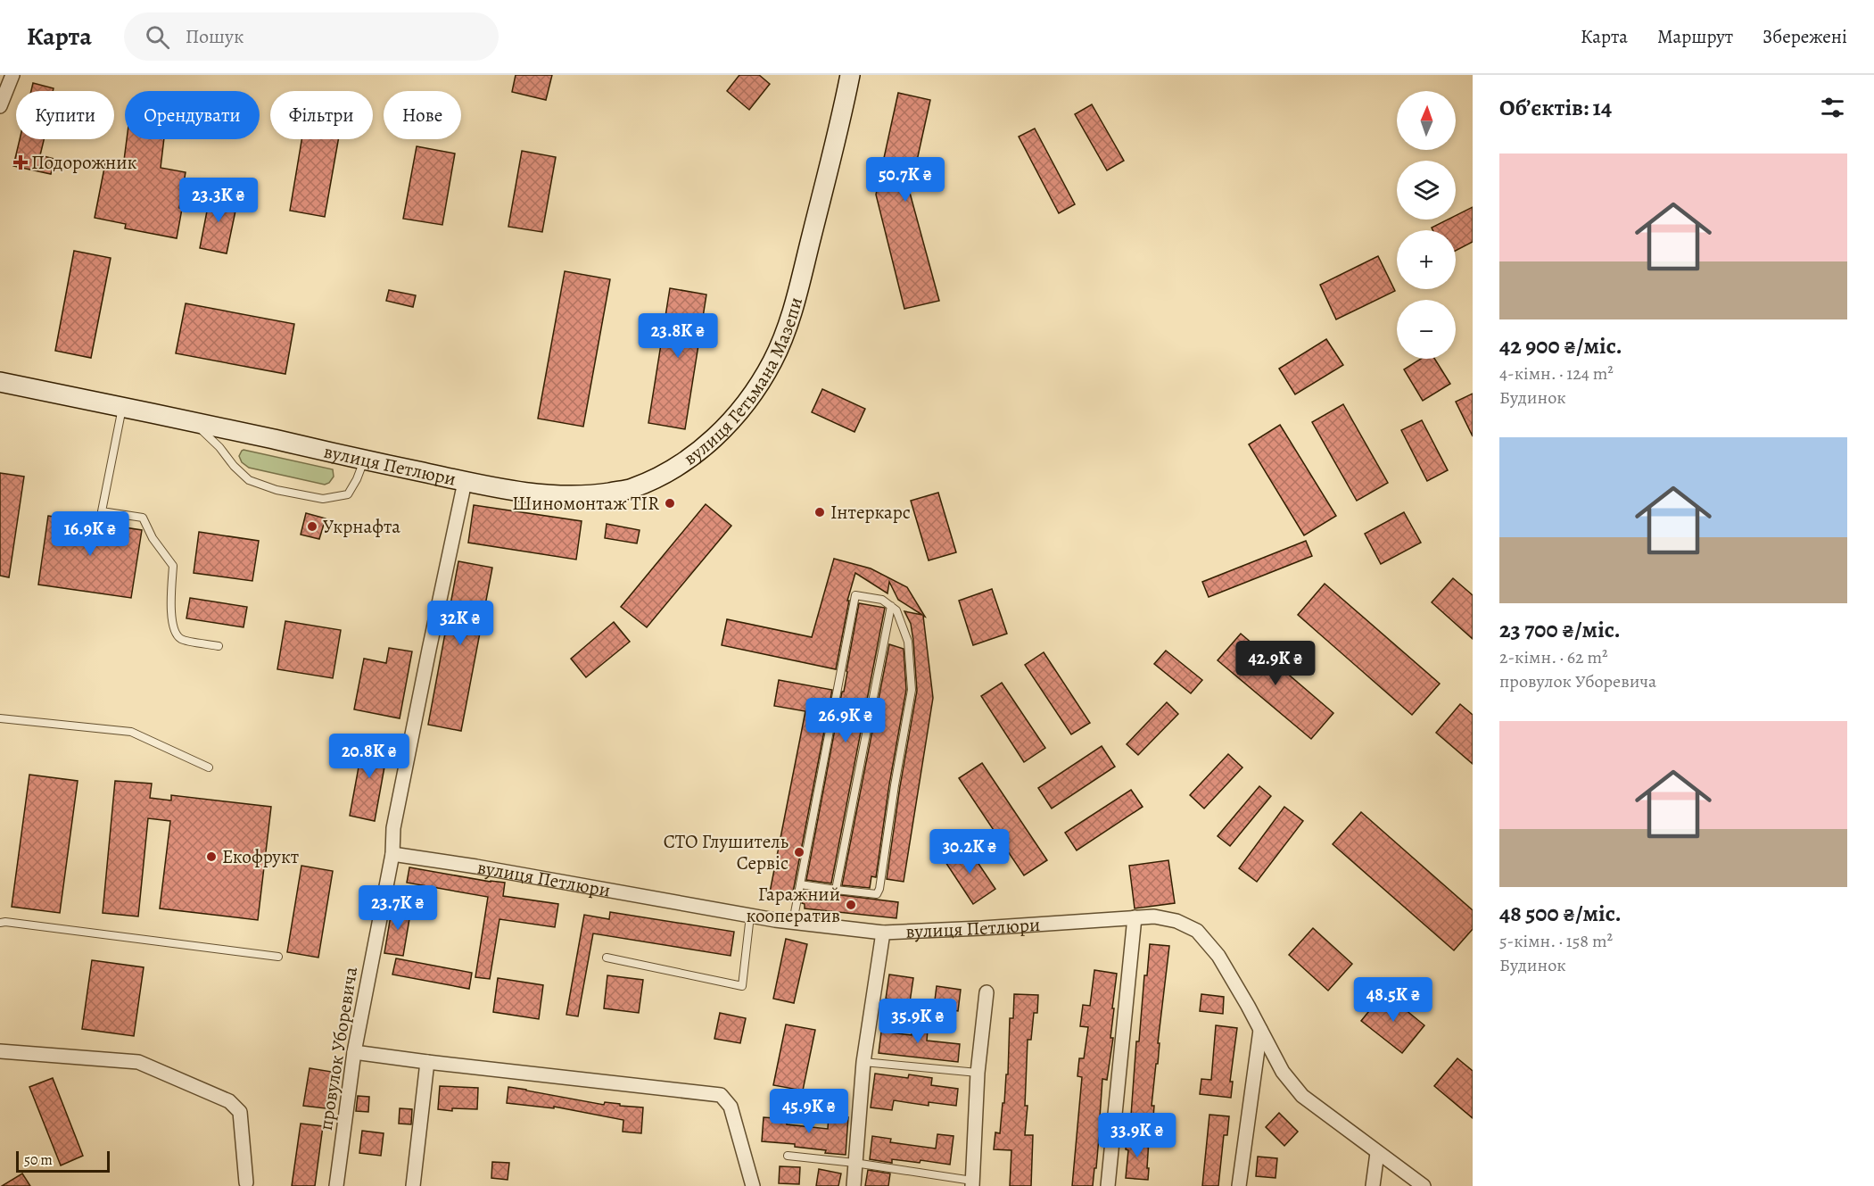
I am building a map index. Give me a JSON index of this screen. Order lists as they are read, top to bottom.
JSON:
{
  "streets": {
    "main road": ["вулиця Гетьмана Мазепи", "вулиця Петлюри"],
    "street": ["провулок Уборевича"]
  },
  "crossings": [
    ["вулиця Гетьмана Мазепи", "вулиця Петлюри"],
    ["вулиця Петлюри", "провулок Уборевича"]
  ],
  "places": {
    "health": ["Подорожник"],
    "other": [
      "Шиномонтаж TIR",
      "Інтеркарс",
      "Укрнафта",
      "СТО Глушитель Сервіс",
      "Екофрукт",
      "Гаражний кооператив"
    ]
  },
  "scale_bar": "50 m",
  "north": "top",
  "page": {
    "header": "Карта",
    "search": "Пошук",
    "nav": ["Карта", "Маршрут", "Збережені"],
    "heading": "Об’єктів: 14",
    "map_buttons": ["+", "−"],
    "chip": [
      "Купити",
      "Орендувати",
      "Фільтри",
      "Нове"
    ],
    "list": [
      {
        "name": "42 900 ₴/міс.",
        "note": "4-кімн. · 124 m² · Будинок"
      },
      {
        "name": "23 700 ₴/міс.",
        "note": "2-кімн. · 62 m² · провулок Уборевича"
      },
      {
        "name": "48 500 ₴/міс.",
        "note": "5-кімн. · 158 m² · Будинок"
      }
    ],
    "price": [
      "50.7K ₴",
      "23.3K ₴",
      "23.8K ₴",
      "16.9K ₴",
      "32K ₴",
      "42.9K ₴",
      "26.9K ₴",
      "20.8K ₴",
      "30.2K ₴",
      "23.7K ₴",
      "48.5K ₴",
      "35.9K ₴",
      "45.9K ₴",
      "33.9K ₴"
    ],
    "scale": "50 m"
  }
}
